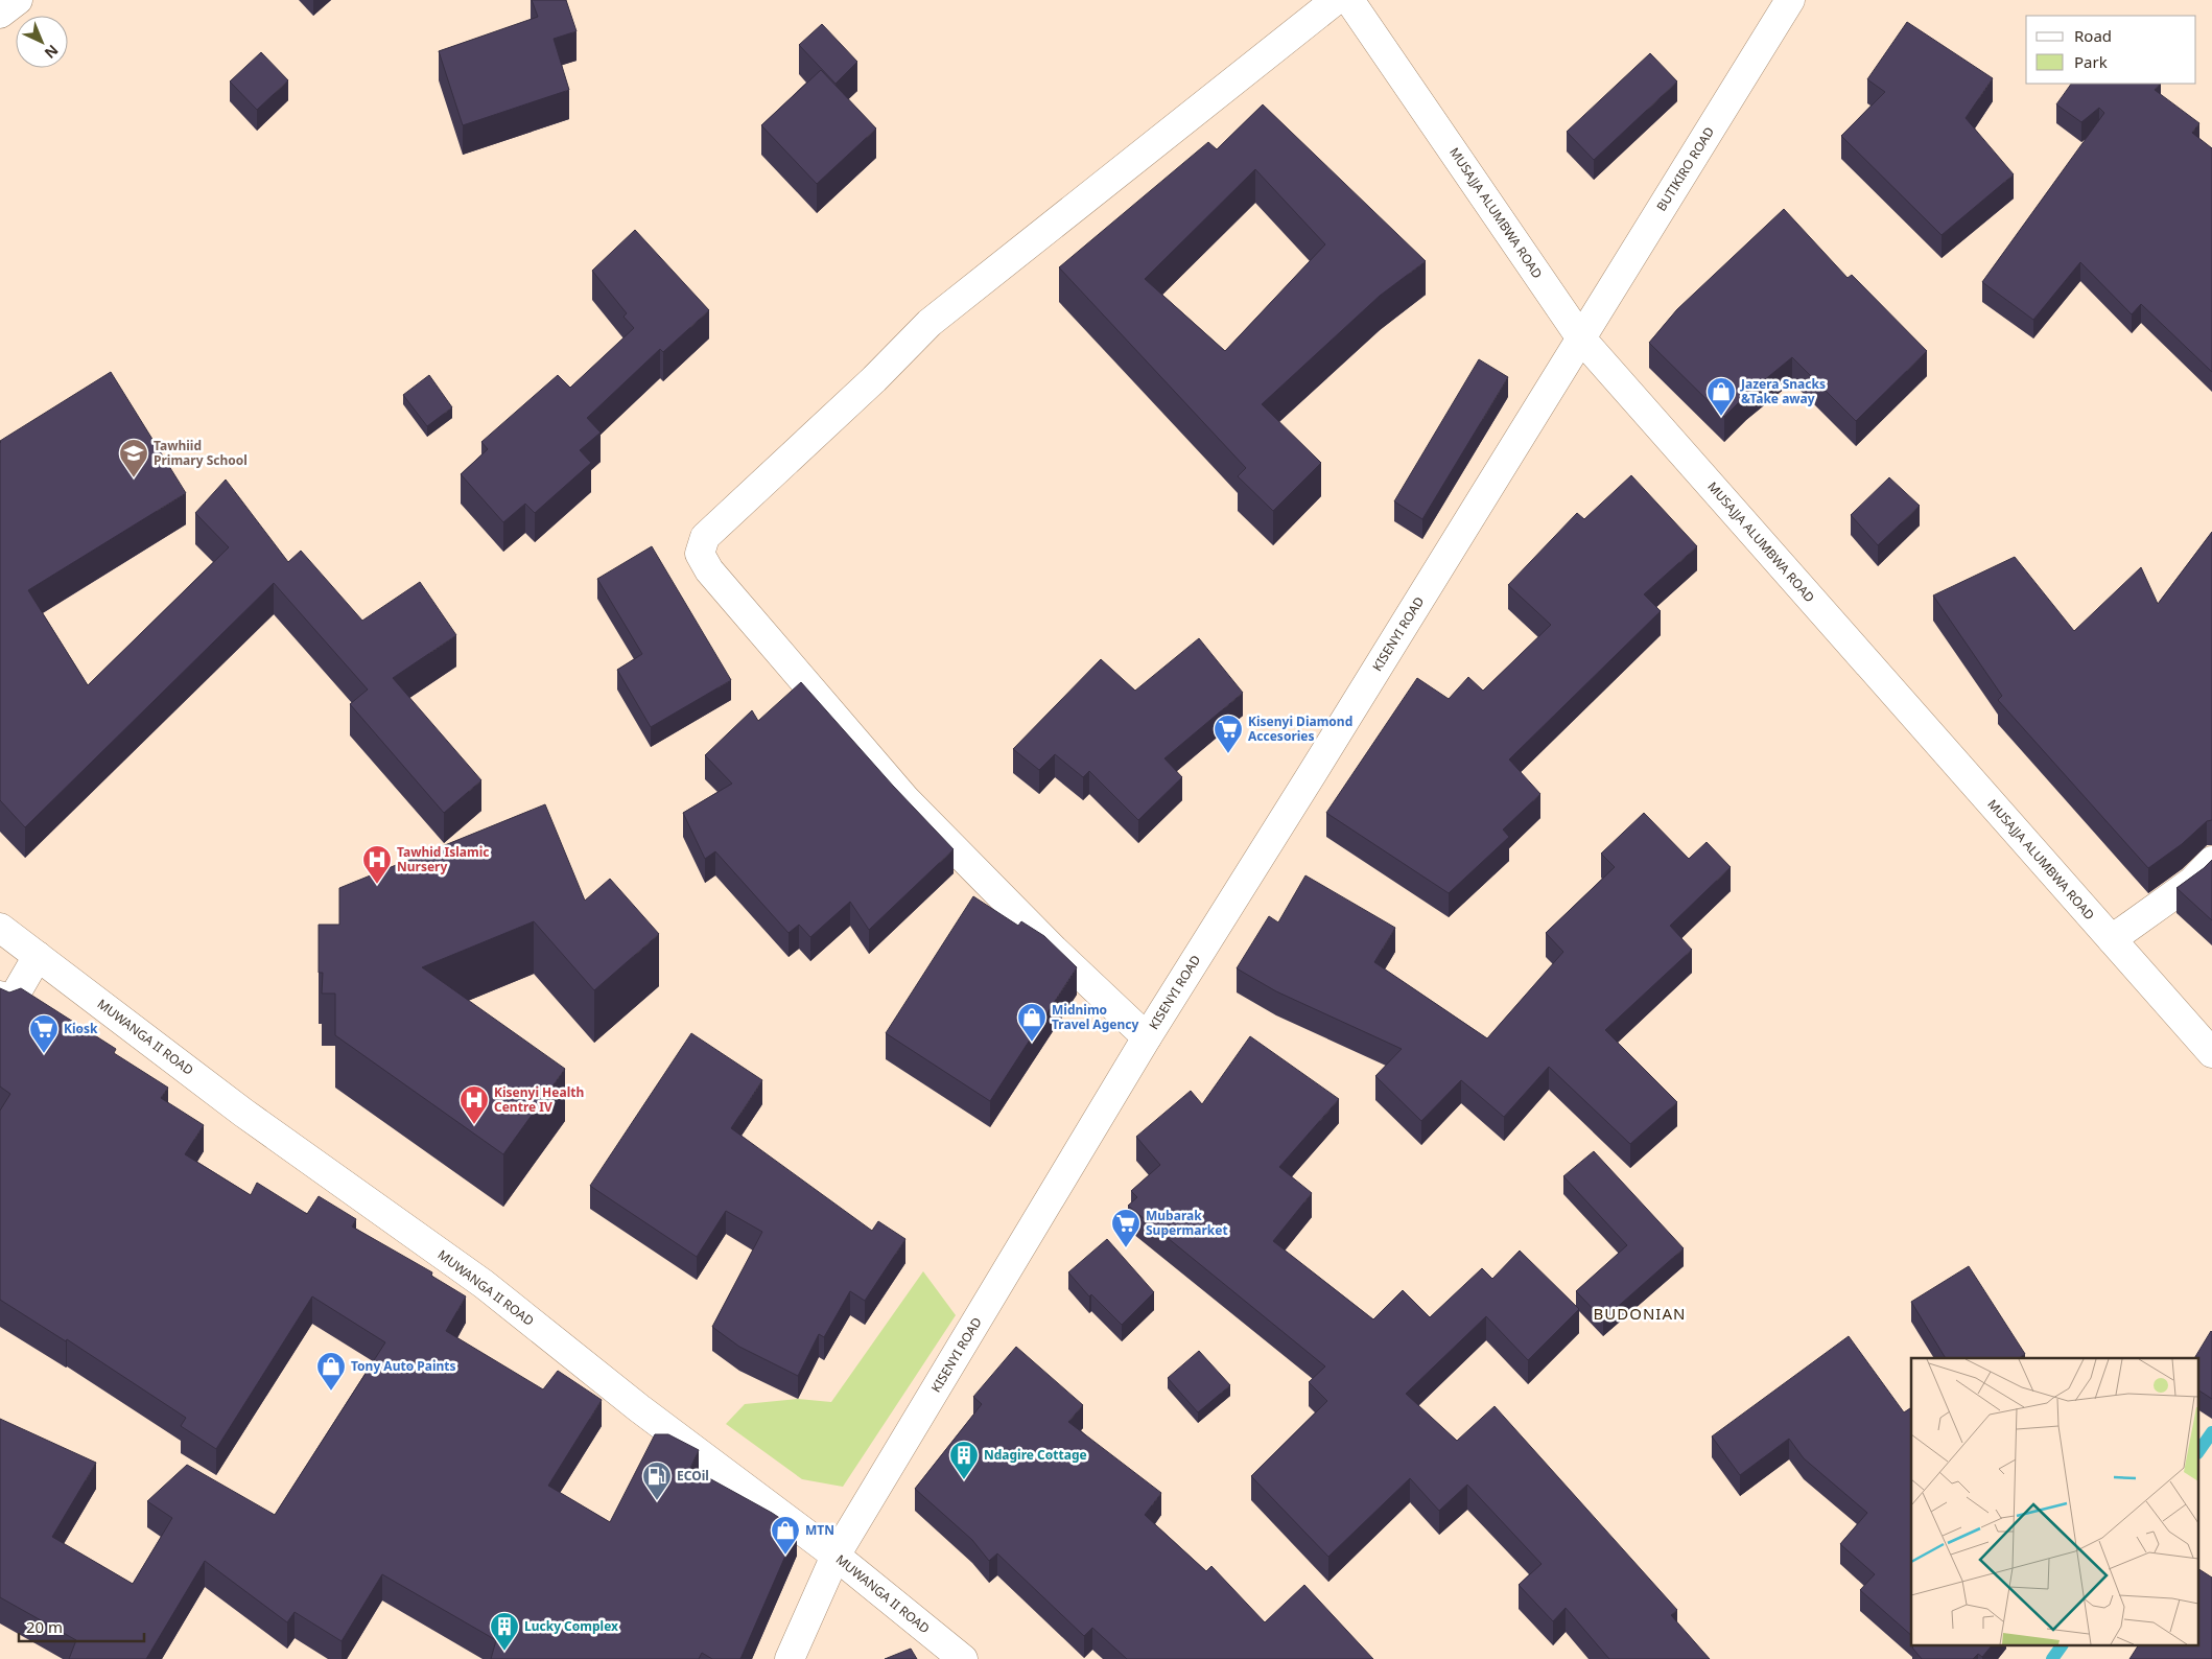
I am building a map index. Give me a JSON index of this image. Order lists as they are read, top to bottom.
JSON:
{
  "streets": {
    "street": [
      "BUTIKIRO ROAD",
      "MUSAJJA ALUMBWA ROAD",
      "KISENYI ROAD",
      "MUWANGA II ROAD"
    ]
  },
  "crossings": [
    ["BUTIKIRO ROAD", "MUSAJJA ALUMBWA ROAD"],
    ["BUTIKIRO ROAD", "KISENYI ROAD"],
    ["MUSAJJA ALUMBWA ROAD", "KISENYI ROAD"],
    ["KISENYI ROAD", "MUWANGA II ROAD"]
  ],
  "districts": ["BUDONIAN"],
  "places": {
    "shop": [
      "Jazera Snacks &Take away",
      "Midnimo Travel Agency",
      "Tony Auto Paints",
      "MTN"
    ],
    "school or university": ["Tawhiid Primary School"],
    "supermarket": ["Kisenyi Diamond Accesories", "Kiosk", "Mubarak Supermarket"],
    "hospital": ["Tawhid Islamic Nursery", "Kisenyi Health Centre IV"],
    "building": ["Ndagire Cottage", "Lucky Complex"],
    "fuel station": ["ECOil"]
  },
  "legend": ["Road", "Park"],
  "scale_bar": "20 m",
  "north": "bottom right"
}
